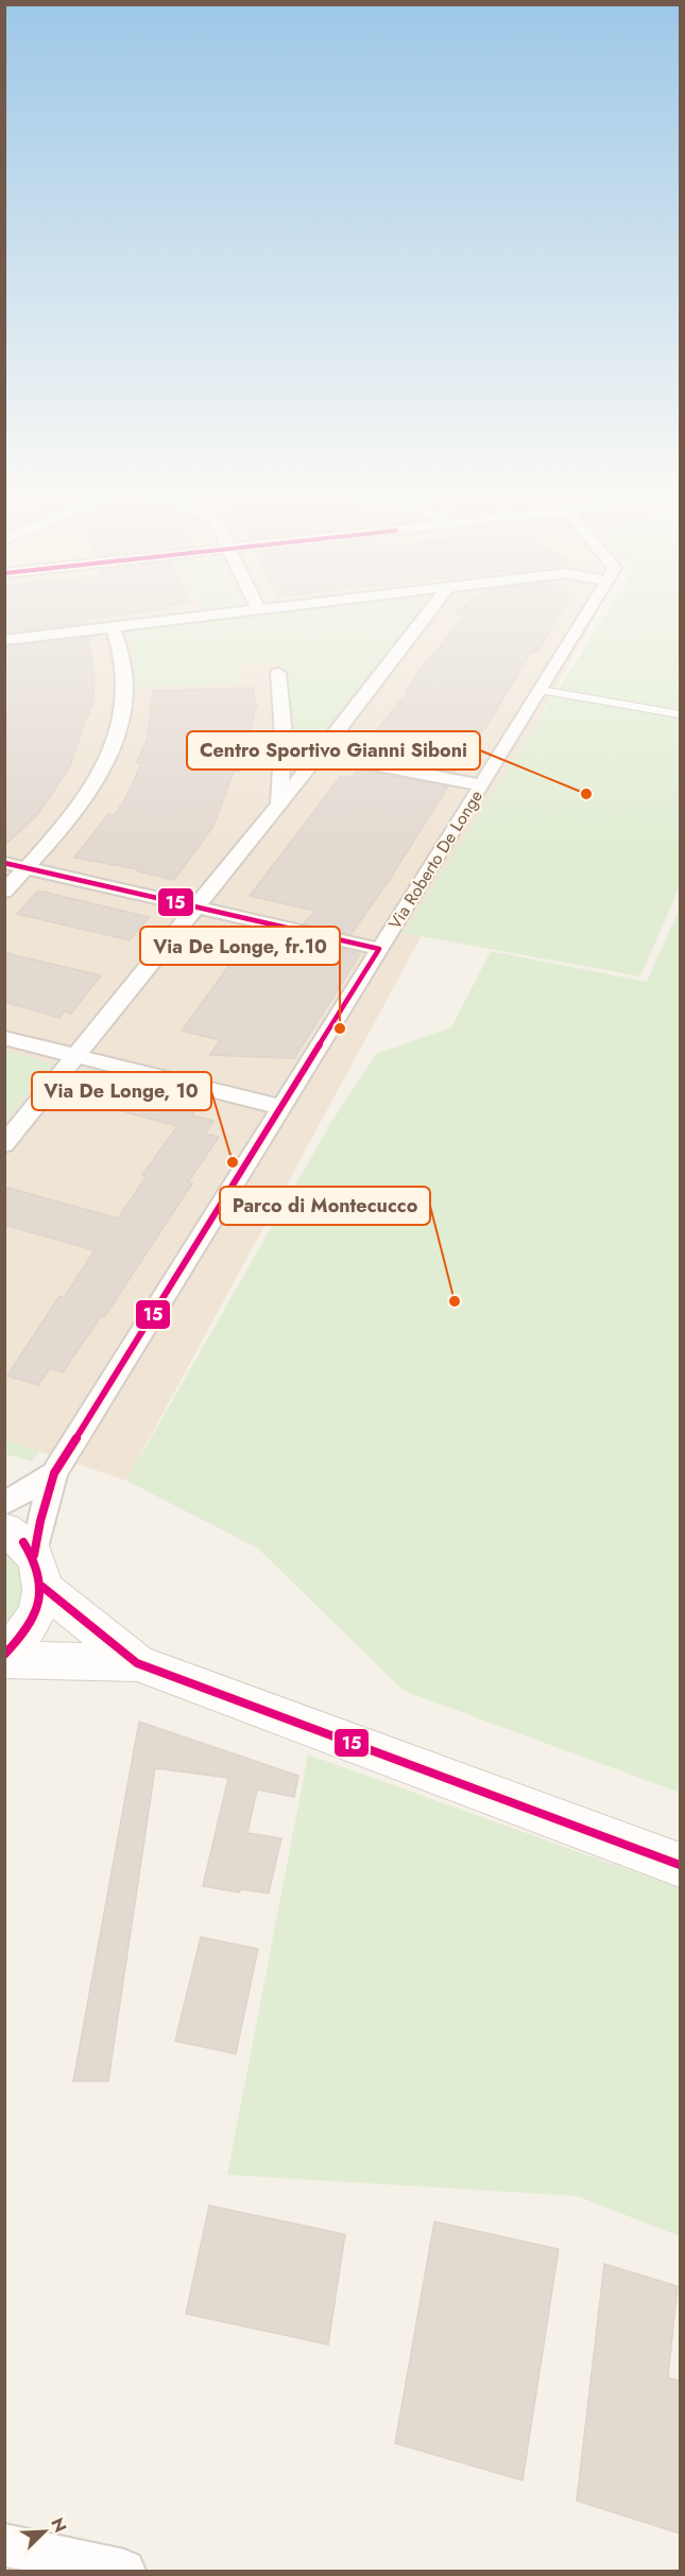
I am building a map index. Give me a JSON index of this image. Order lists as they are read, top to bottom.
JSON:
{
  "streets": {
    "street": ["Via Roberto De Longe"]
  },
  "places": [
    "Centro Sportivo Gianni Siboni",
    "Via De Longe, fr.10",
    "Via De Longe, 10",
    "Parco di Montecucco"
  ],
  "lines": ["transit line 15"],
  "north": "top right"
}
